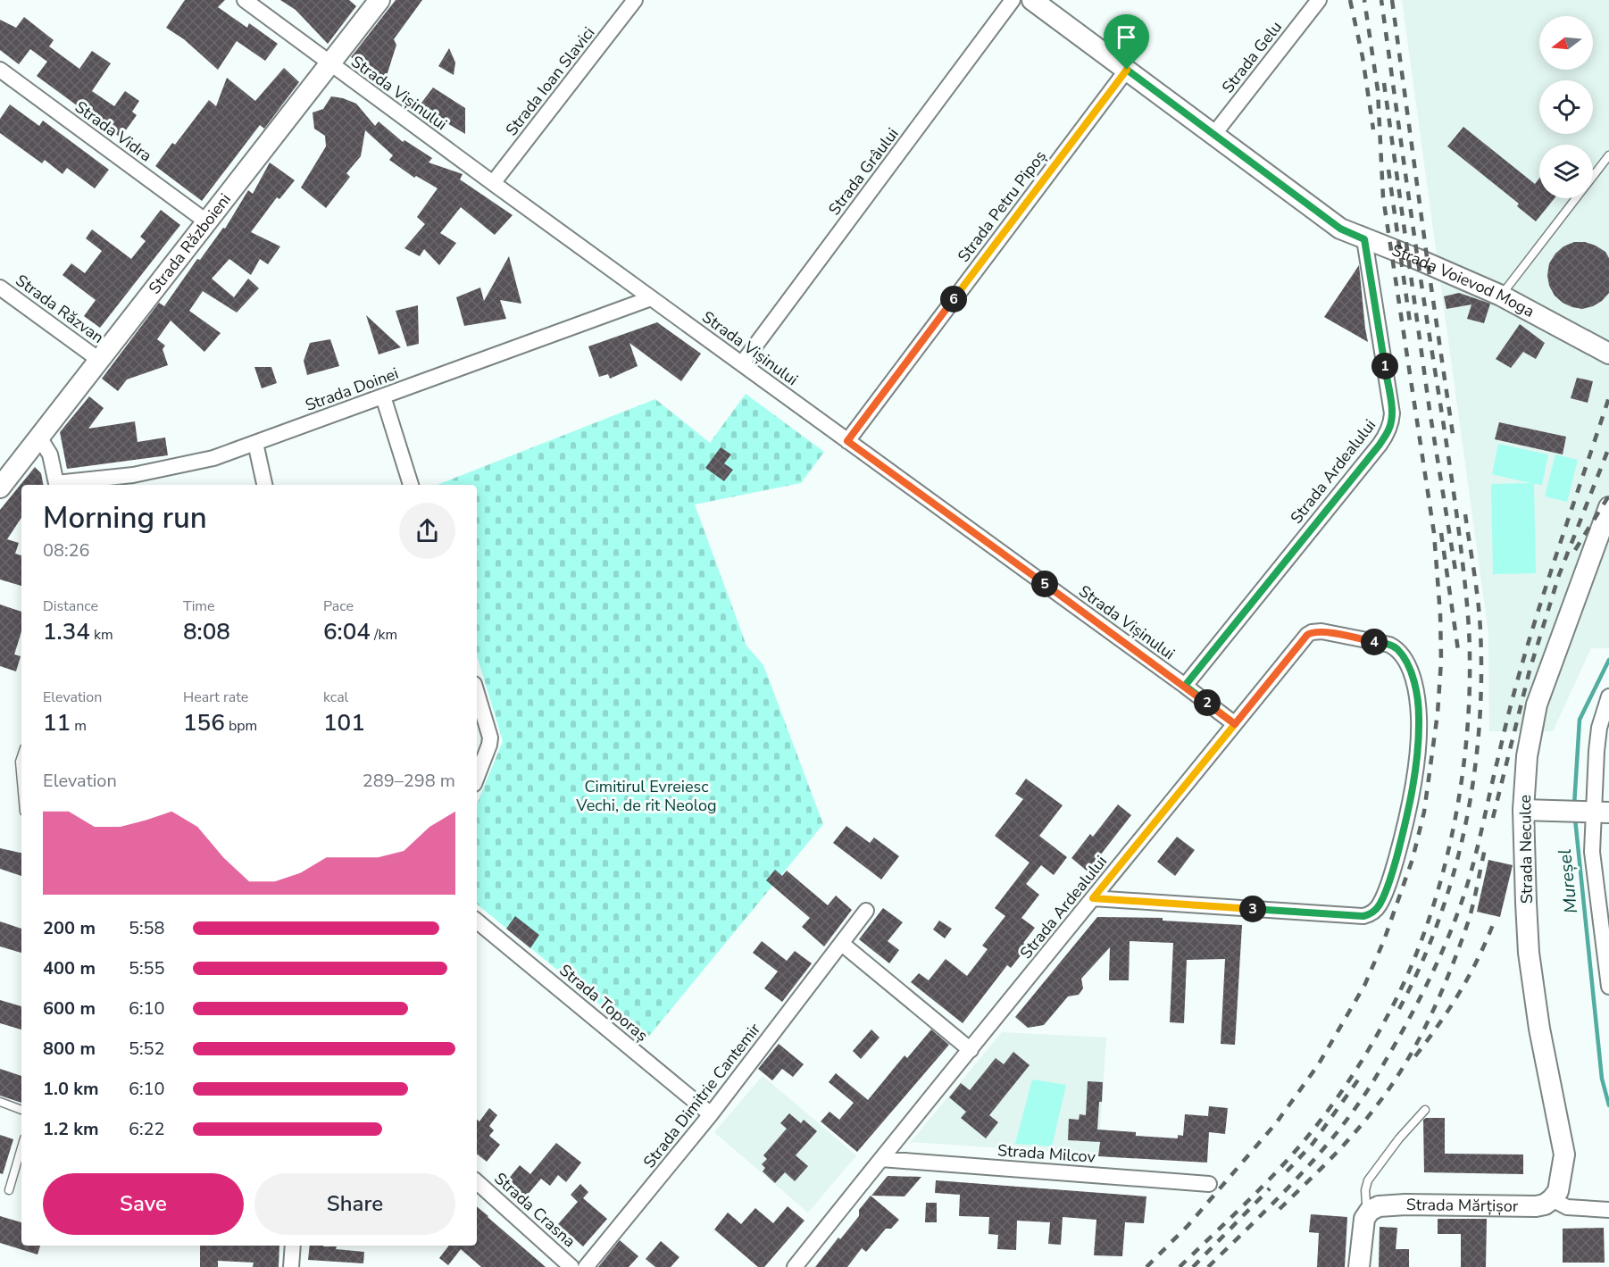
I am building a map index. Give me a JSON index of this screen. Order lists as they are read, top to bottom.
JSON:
{
  "streets": {
    "street": [
      "Strada Gelu",
      "Strada Ioan Slavici",
      "Strada Vișinului",
      "Strada Vidra",
      "Strada Grâului",
      "Strada Petru Pipoș",
      "Strada Războieni",
      "Strada Voievod Moga",
      "Strada Răzvan",
      "Strada Doinei",
      "Strada Ardealului",
      "Strada Neculce",
      "Strada Toporaș",
      "Strada Dimitrie Cantemir",
      "Strada Milcov",
      "Strada Mărțișor",
      "Strada Crasna"
    ]
  },
  "crossings": [
    ["Strada Gelu", "Strada Voievod Moga"],
    ["Strada Ioan Slavici", "Strada Vișinului"],
    ["Strada Vișinului", "Strada Grâului"],
    ["Strada Vișinului", "Strada Petru Pipoș"],
    ["Strada Vișinului", "Strada Războieni"],
    ["Strada Vișinului", "Strada Doinei"],
    ["Strada Vișinului", "Strada Ardealului"],
    ["Strada Vidra", "Strada Războieni"],
    ["Strada Petru Pipoș", "Strada Voievod Moga"],
    ["Strada Războieni", "Strada Răzvan"],
    ["Strada Voievod Moga", "Strada Ardealului"],
    ["Strada Ardealului", "Strada Milcov"],
    ["Strada Neculce", "Strada Mărțișor"],
    ["Strada Toporaș", "Strada Dimitrie Cantemir"]
  ],
  "water": ["Mureșel"],
  "parks": ["Cimitirul Evreiesc Vechi, de rit Neolog"],
  "north": "left",
  "page": {
    "pins": [
      "6",
      "1",
      "5",
      "4",
      "2",
      "3"
    ],
    "heading": ["Morning run", "08:26"],
    "stats": [
      ["Distance", "1.34 km"],
      ["Time", "8:08"],
      ["Pace", "6:04 /km"],
      ["Elevation", "11 m"],
      ["Heart rate", "156 bpm"],
      ["kcal", "101"]
    ],
    "chart": ["Elevation", "289–298 m"],
    "list": [
      {
        "name": "200 m",
        "note": "5:58"
      },
      {
        "name": "400 m",
        "note": "5:55"
      },
      {
        "name": "600 m",
        "note": "6:10"
      },
      {
        "name": "800 m",
        "note": "5:52"
      },
      {
        "name": "1.0 km",
        "note": "6:10"
      },
      {
        "name": "1.2 km",
        "note": "6:22"
      }
    ],
    "buttons": ["Save", "Share"]
  }
}
